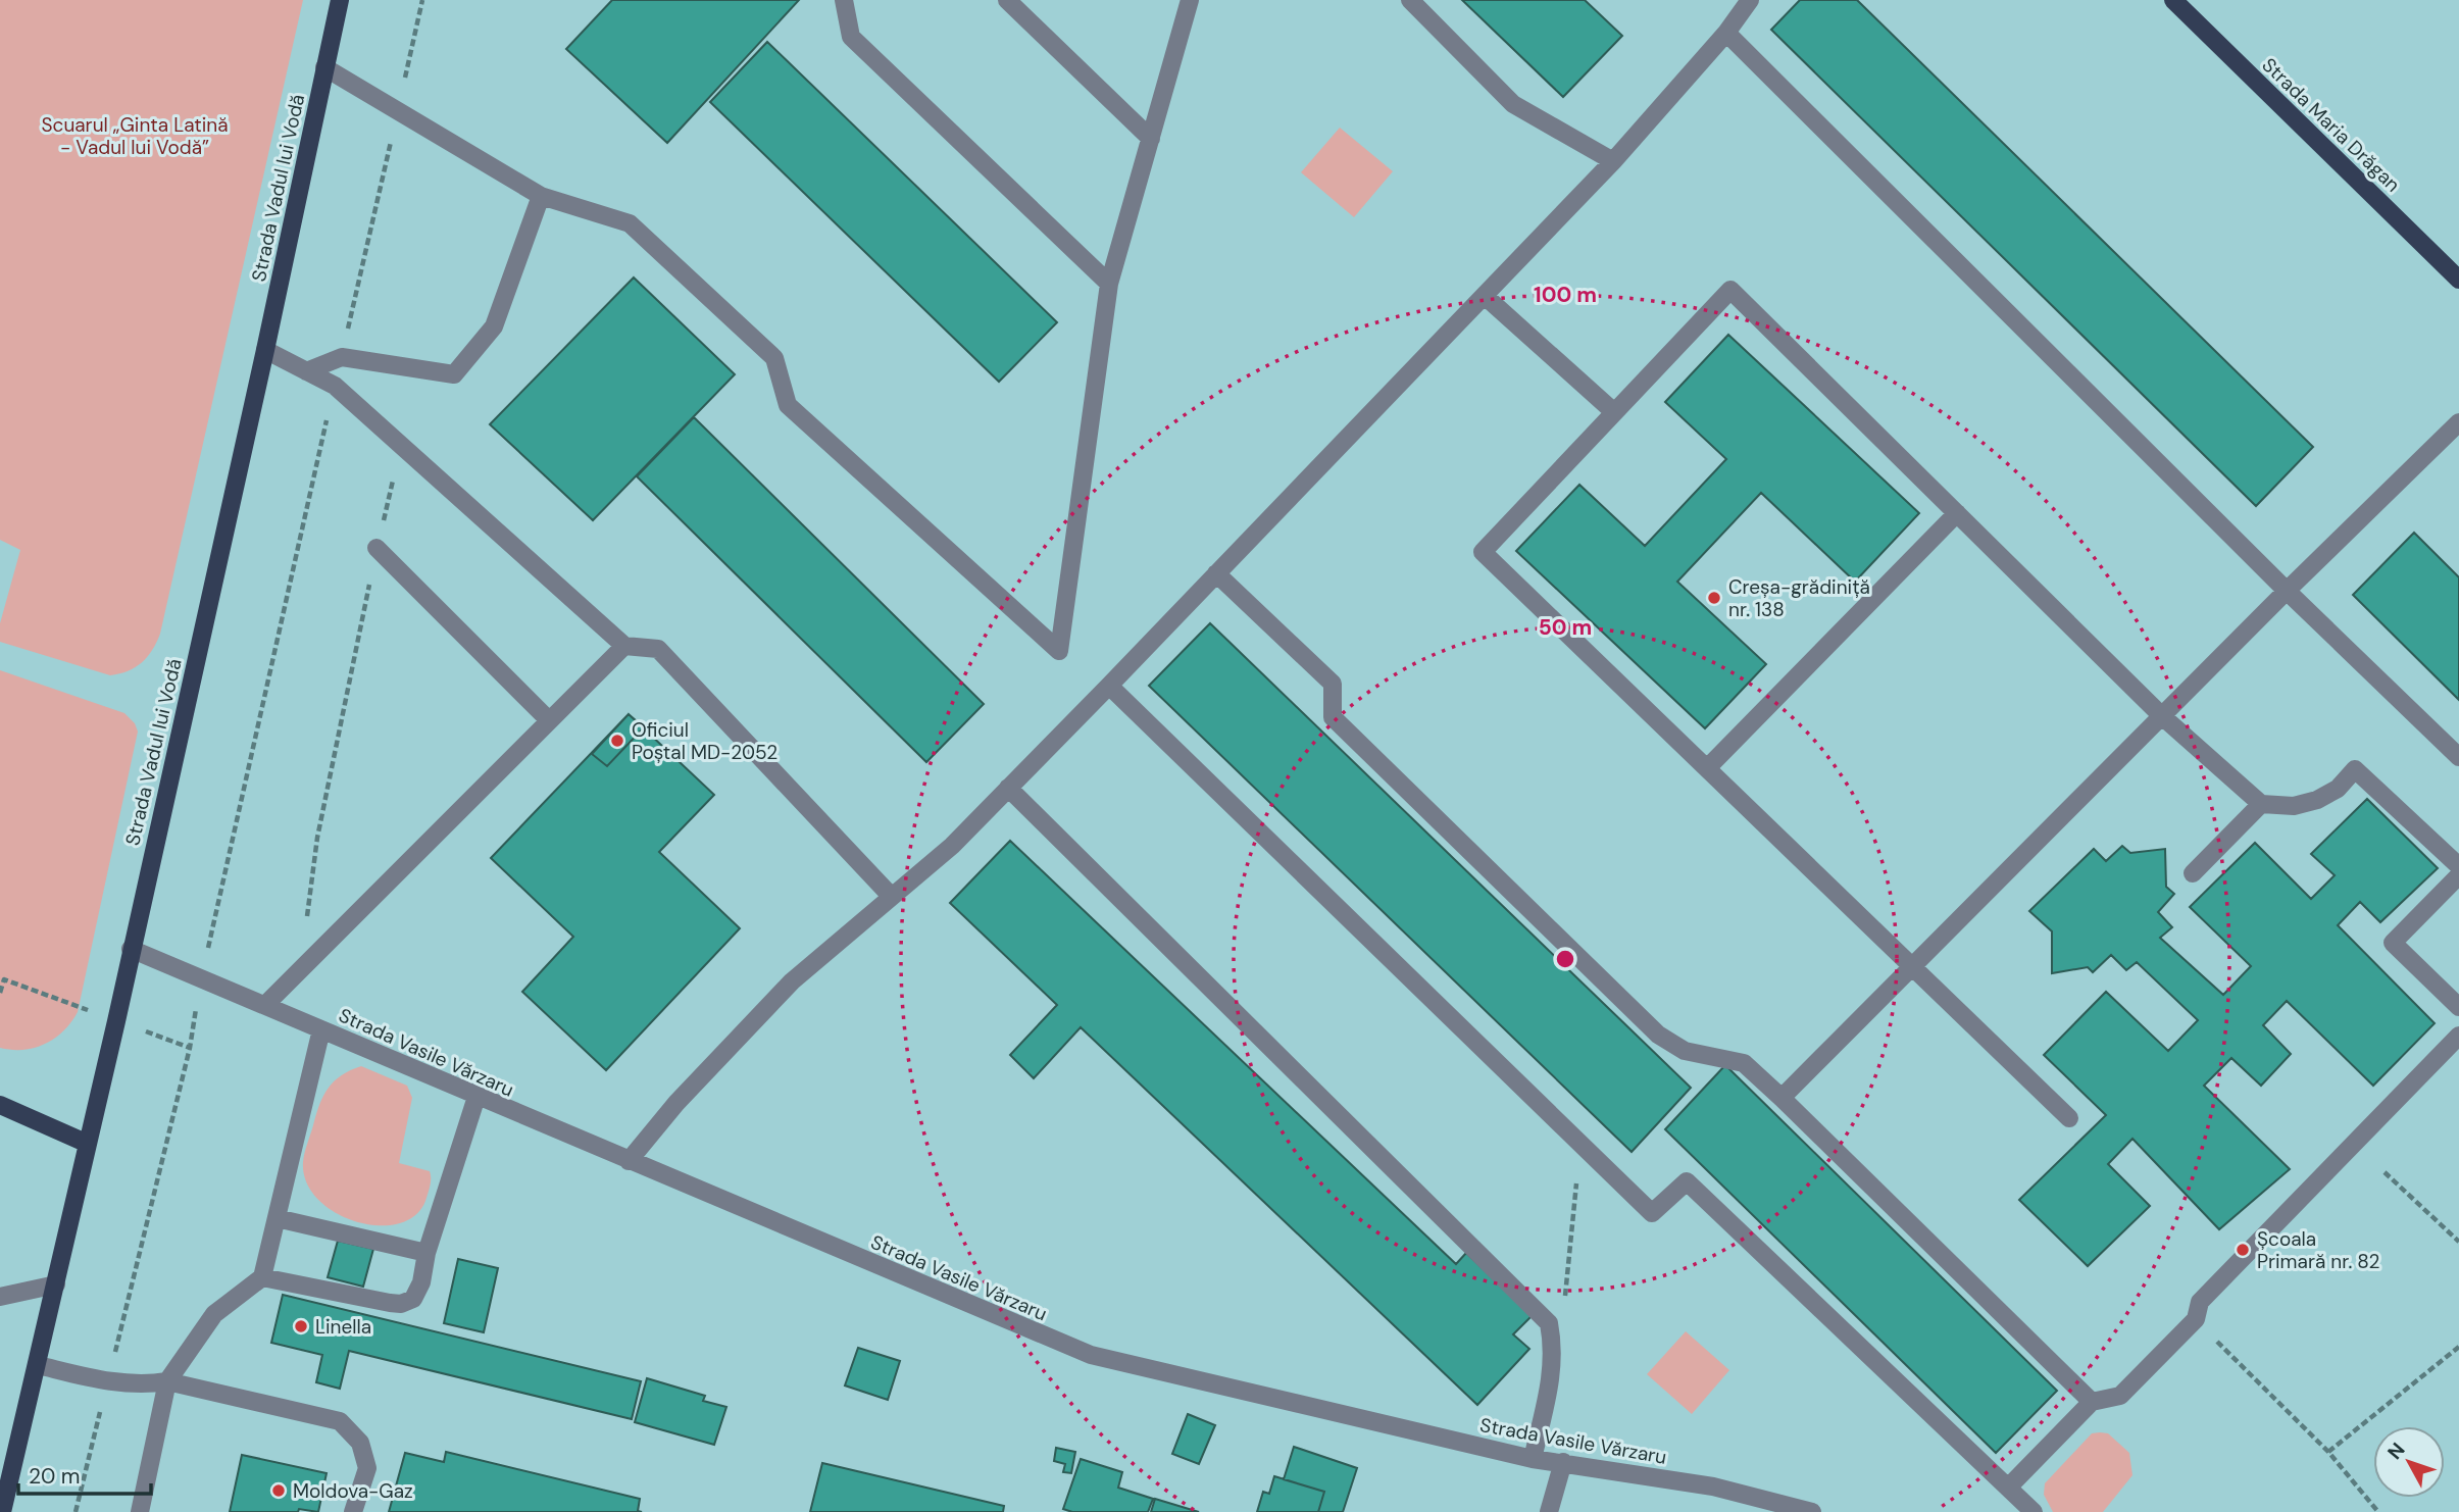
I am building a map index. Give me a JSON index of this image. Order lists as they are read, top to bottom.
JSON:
{
  "streets": {
    "main road": ["Strada Maria Drăgan", "Strada Vadul lui Vodă"],
    "street": ["Strada Vasile Vărzaru"]
  },
  "crossings": [
    ["Strada Vadul lui Vodă", "Strada Vasile Vărzaru"]
  ],
  "parks": ["Scuarul „Ginta Latină - Vadul lui Vodă”"],
  "places": [
    "Creșa-grădiniță nr. 138",
    "Oficiul Poștal MD-2052",
    "Școala Primară nr. 82",
    "Linella",
    "Moldova-Gaz"
  ],
  "scale_bar": "20 m",
  "north": "top left",
  "rings": ["100 m", "50 m"]
}
